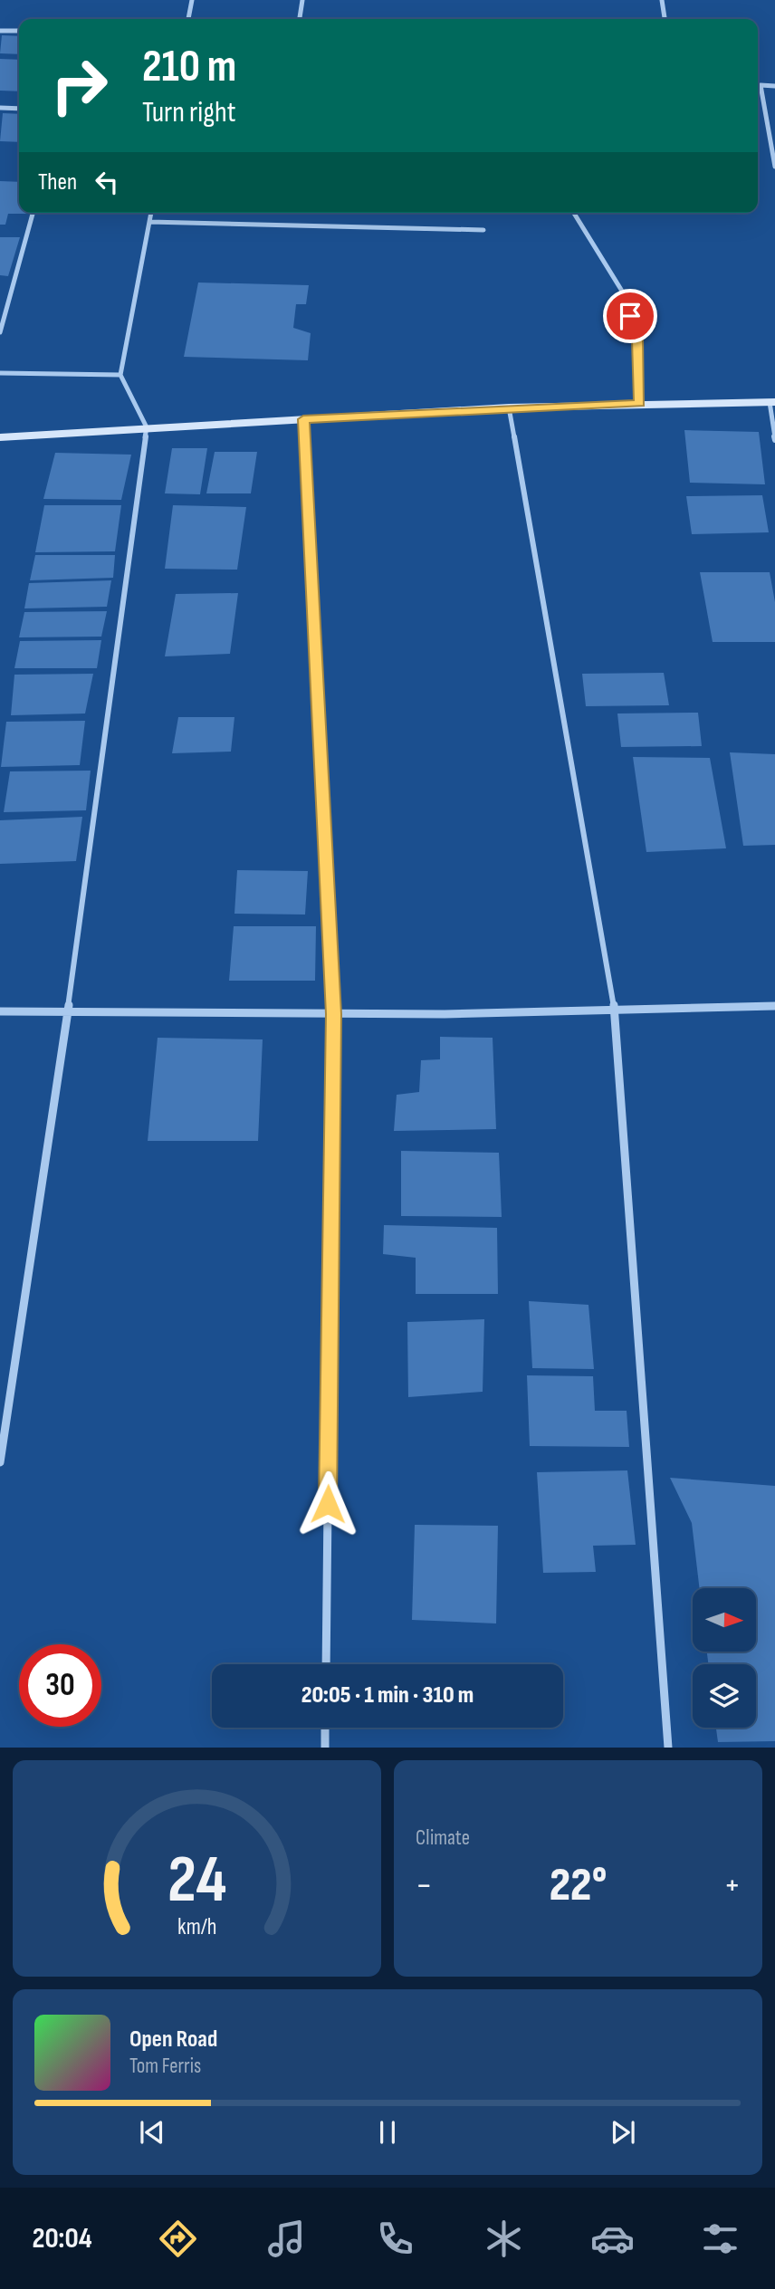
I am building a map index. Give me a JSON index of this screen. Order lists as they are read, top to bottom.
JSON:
{
  "north": "right",
  "page": {
    "turn": ["210 m", "Turn right"],
    "then": "Then",
    "limit": "30",
    "trip": "20:05 · 1 min · 310 m",
    "tile": "Climate",
    "heat": ["−", "22°", "+"],
    "song": ["Open Road", "Tom Ferris"],
    "tabs": "20:04",
    "gauge": ["24", "km/h"]
  }
}
